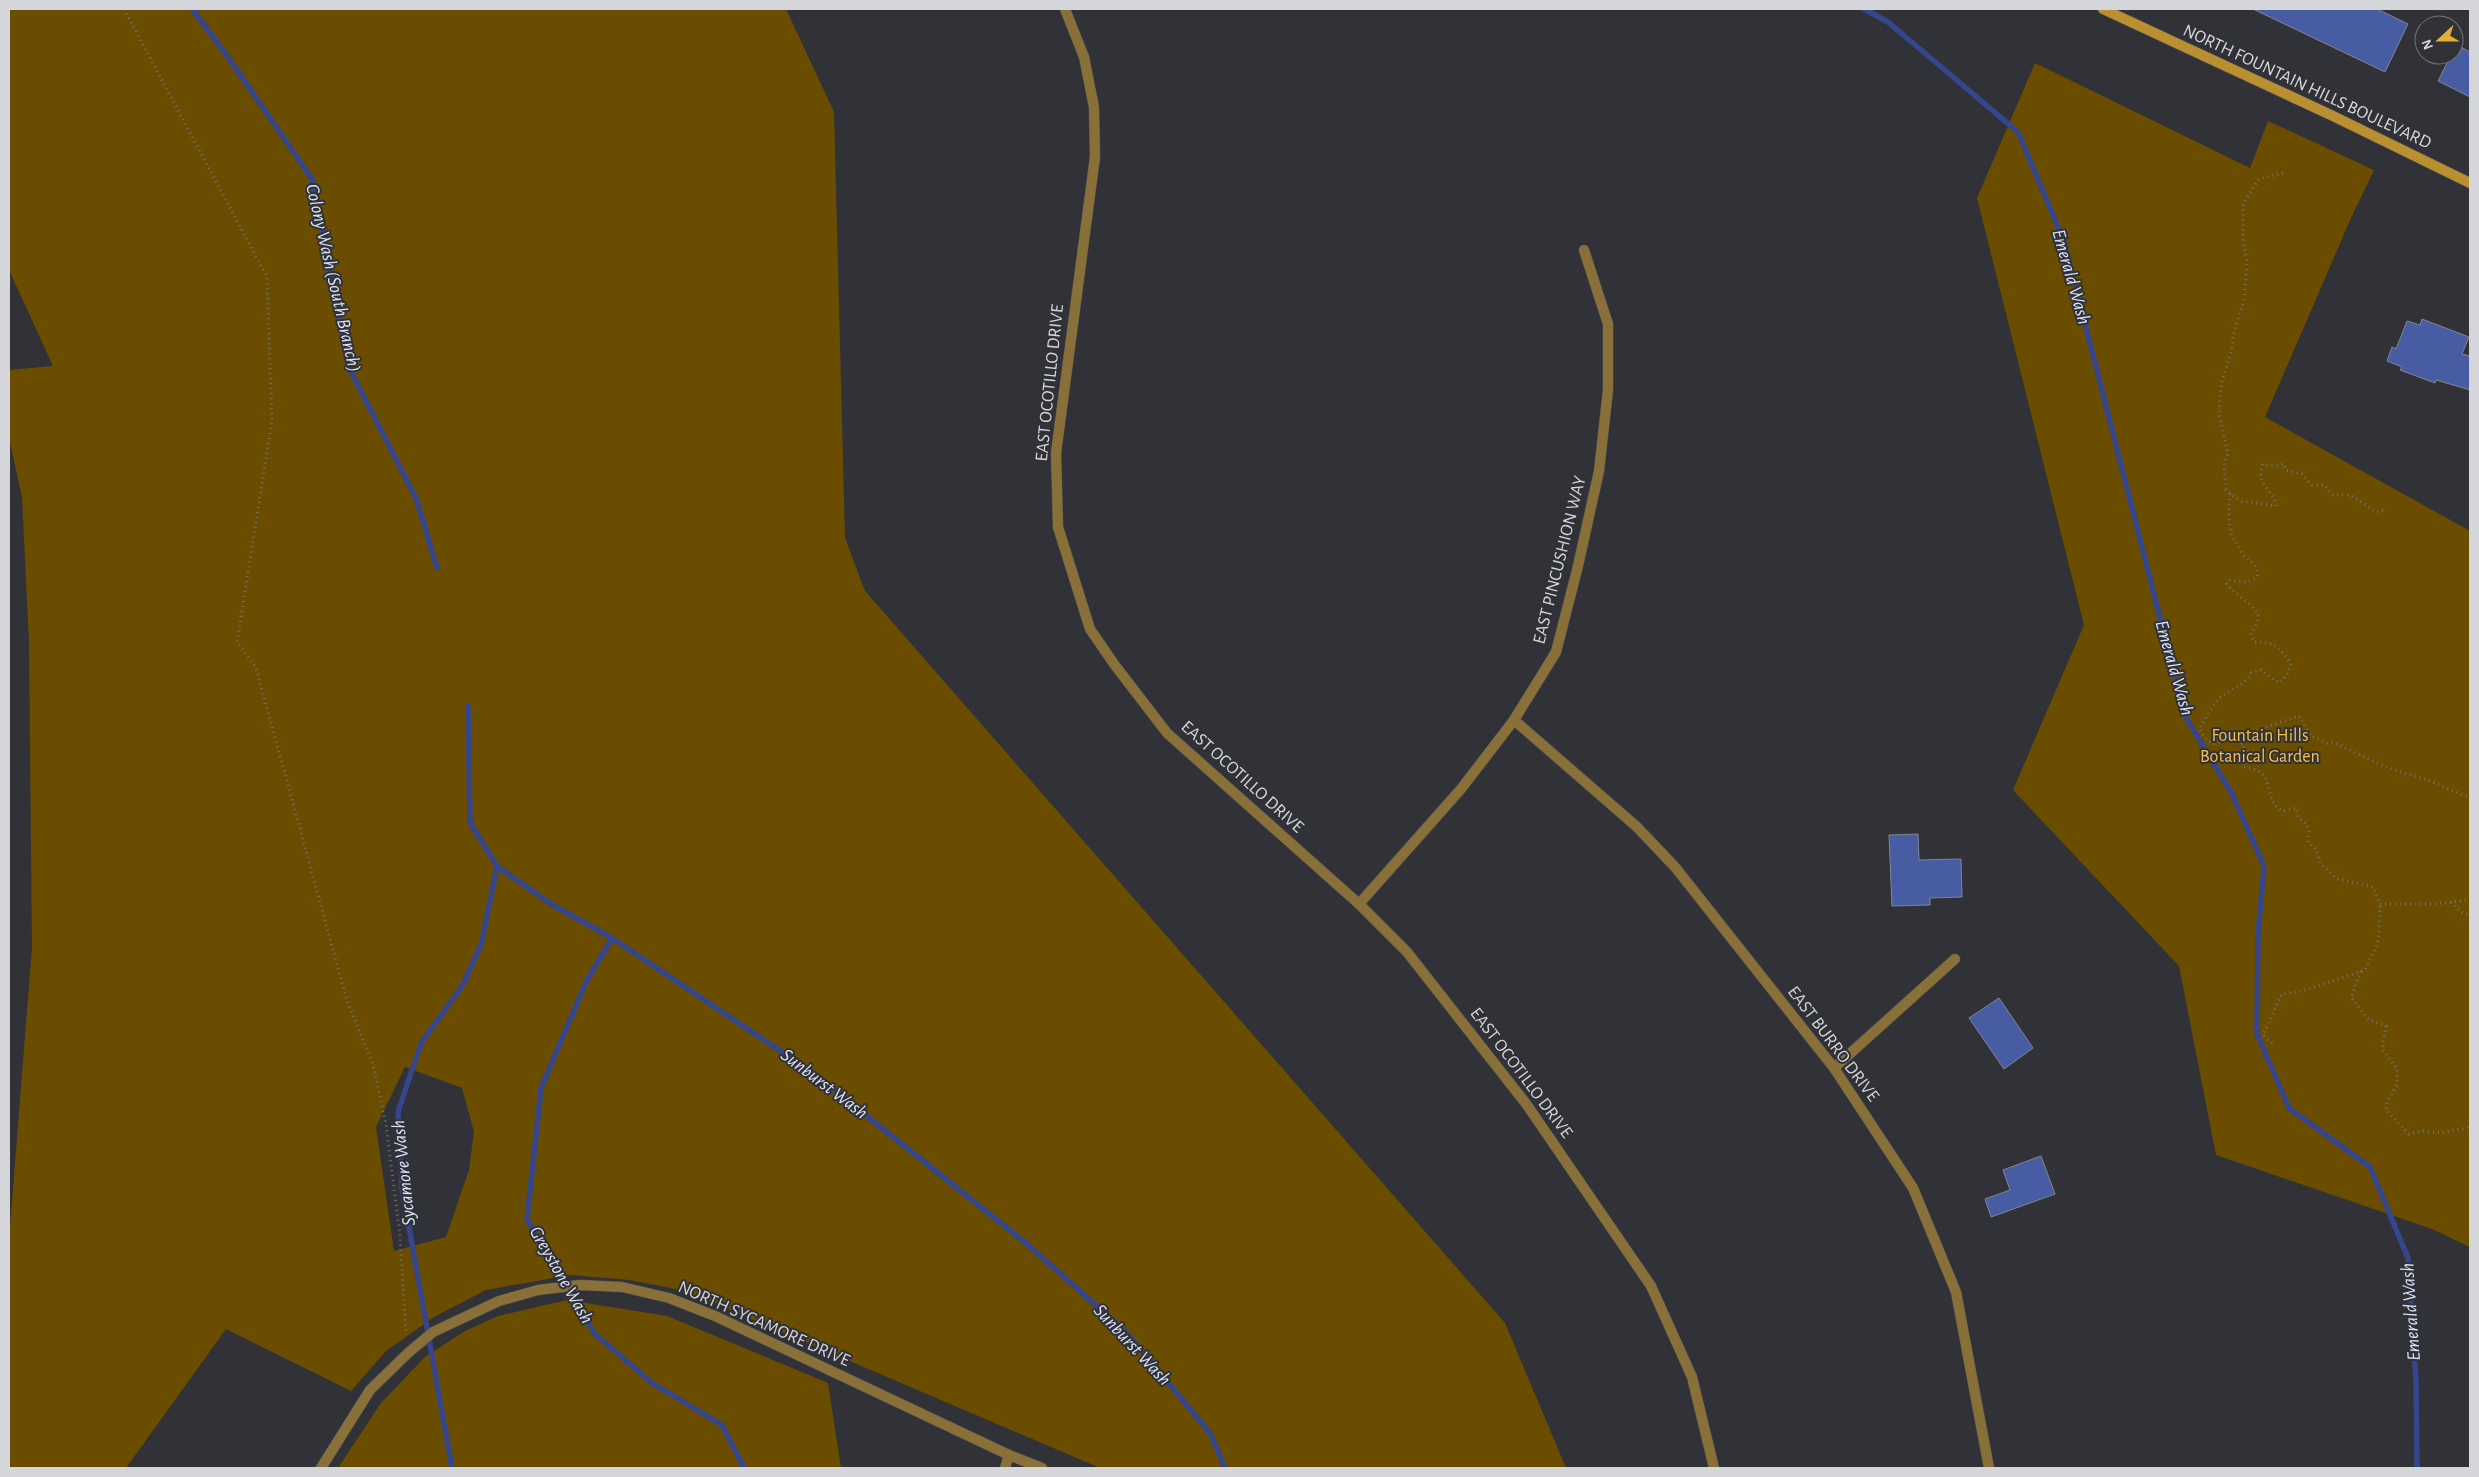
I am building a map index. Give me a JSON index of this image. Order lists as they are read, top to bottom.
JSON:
{
  "streets": {
    "main road": ["NORTH FOUNTAIN HILLS BOULEVARD"],
    "street": [
      "EAST OCOTILLO DRIVE",
      "EAST PINCUSHION WAY",
      "EAST BURRO DRIVE",
      "NORTH SYCAMORE DRIVE"
    ]
  },
  "crossings": [
    ["EAST OCOTILLO DRIVE", "EAST PINCUSHION WAY"],
    ["EAST PINCUSHION WAY", "EAST BURRO DRIVE"]
  ],
  "water": [
    "Emerald Wash",
    "Colony Wash (South Branch)",
    "Sunburst Wash",
    "Sycamore Wash",
    "Greystone Wash"
  ],
  "parks": ["Fountain Hills Botanical Garden"],
  "north": "left"
}
